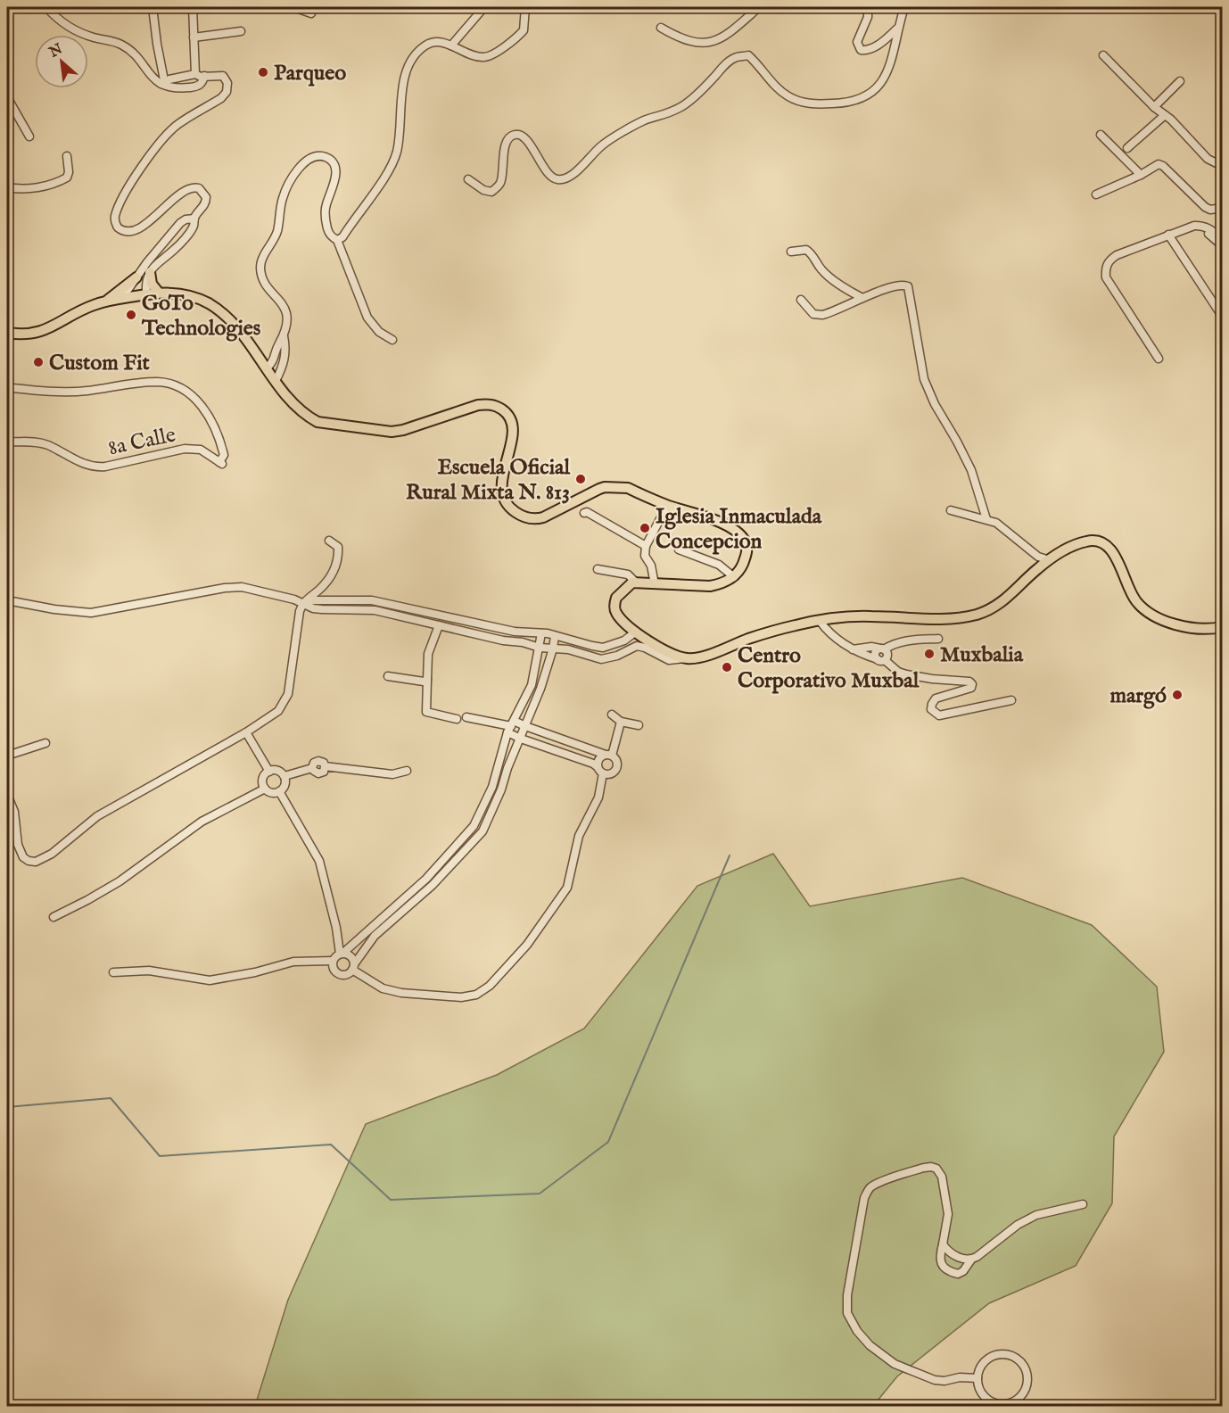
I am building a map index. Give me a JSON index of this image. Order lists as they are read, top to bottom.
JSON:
{
  "streets": {
    "street": ["8a Calle"]
  },
  "places": [
    "Parqueo",
    "GoTo Technologies",
    "Custom Fit",
    "Escuela Oficial Rural Mixta N. 813",
    "Iglesia Inmaculada Concepcion",
    "Muxbalia",
    "Centro Corporativo Muxbal",
    "margó"
  ],
  "north": "top left"
}
